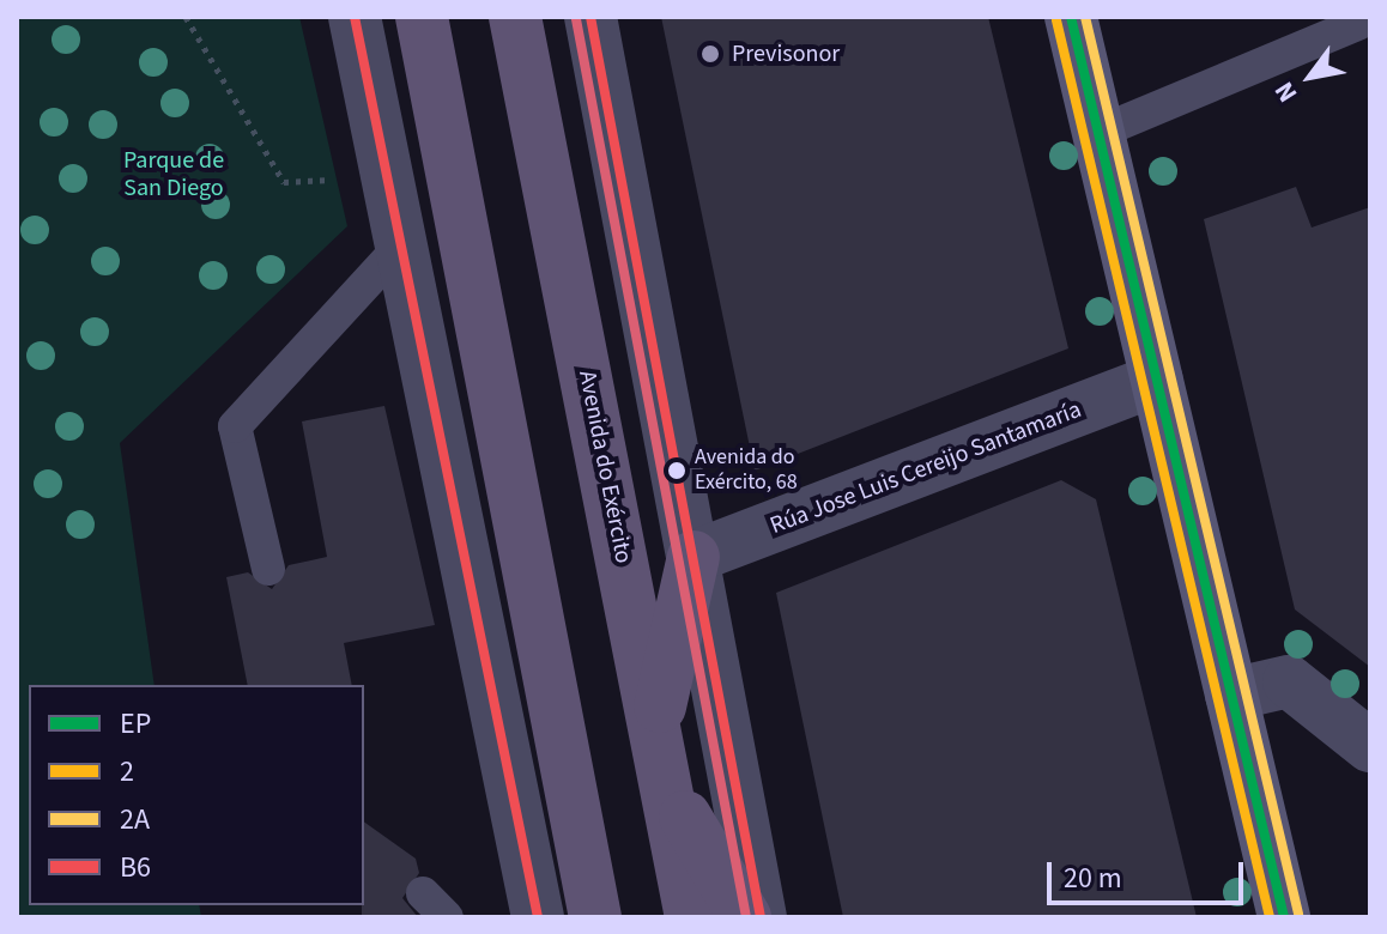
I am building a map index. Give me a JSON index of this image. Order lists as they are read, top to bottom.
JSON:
{
  "streets": {
    "main road": ["Avenida do Exército"],
    "street": ["Rúa Jose Luis Cereijo Santamaría"]
  },
  "parks": ["Parque de San Diego"],
  "places": ["Previsonor", "Avenida do Exército, 68"],
  "lines": [
    "transit line EP",
    "transit line 2A",
    "transit line B6",
    "transit line 2"
  ],
  "legend": [
    "EP",
    "2",
    "2A",
    "B6"
  ],
  "scale_bar": "20 m",
  "north": "bottom left"
}
